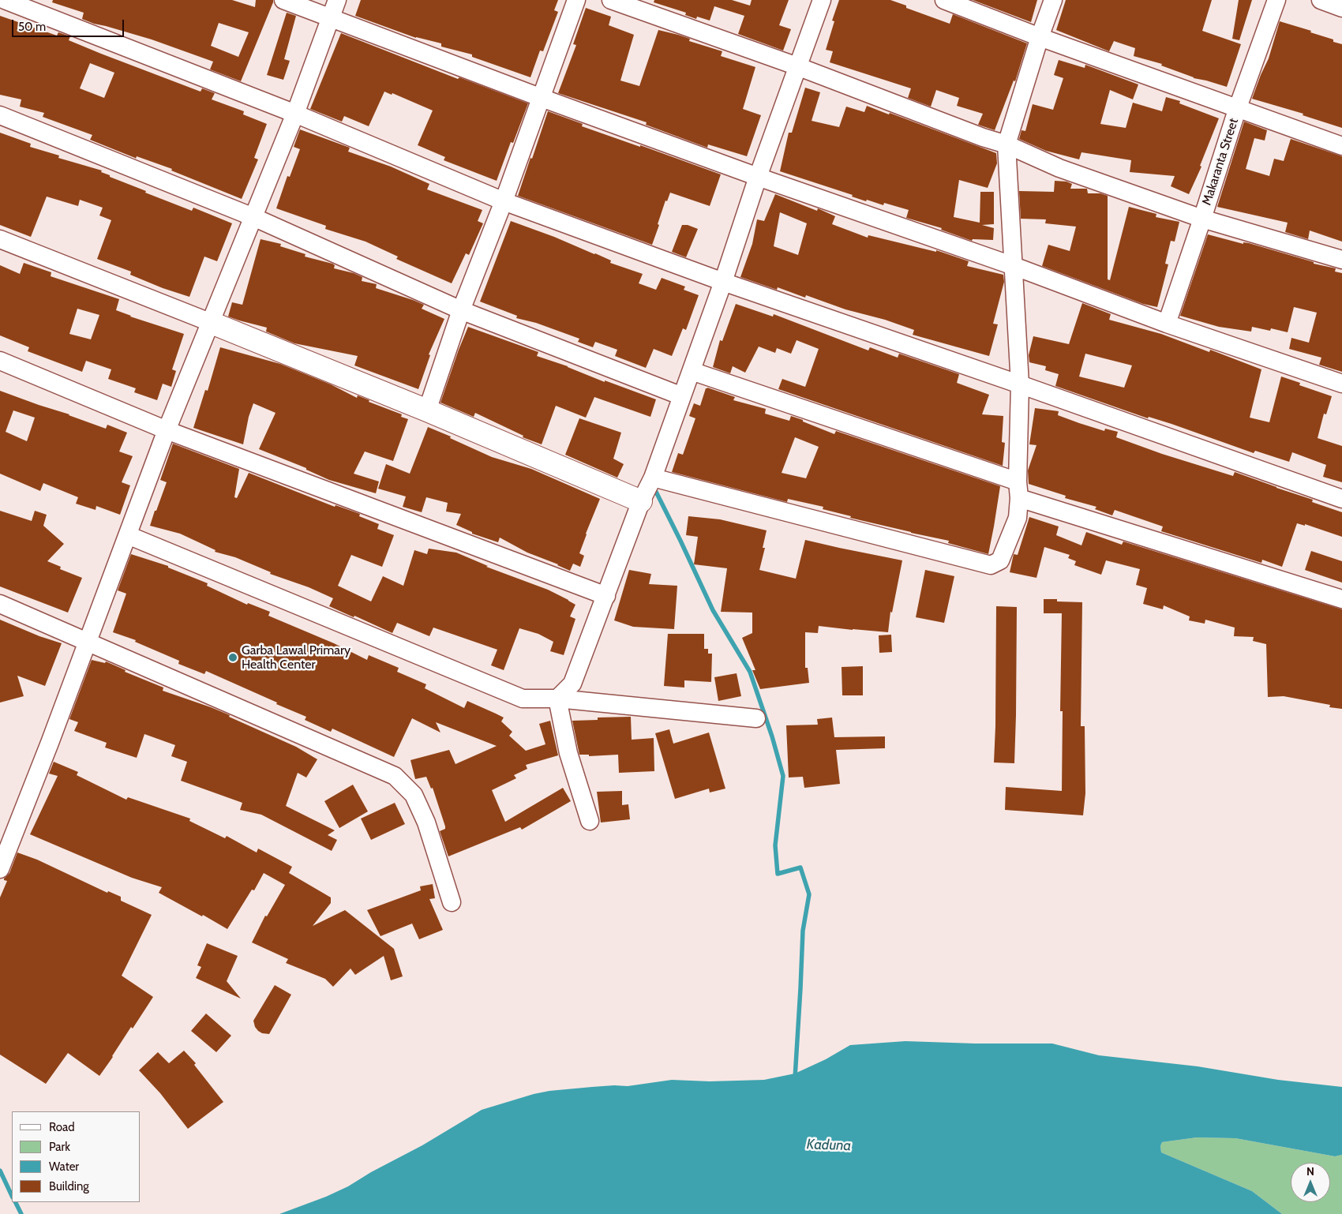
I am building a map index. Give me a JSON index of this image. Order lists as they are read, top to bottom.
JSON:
{
  "streets": {
    "street": ["Makaranta Street"]
  },
  "water": ["Kaduna"],
  "places": ["Garba Lawal Primary Health Center"],
  "legend": [
    "Road",
    "Park",
    "Water",
    "Building"
  ],
  "scale_bar": "50 m",
  "north": "top"
}
